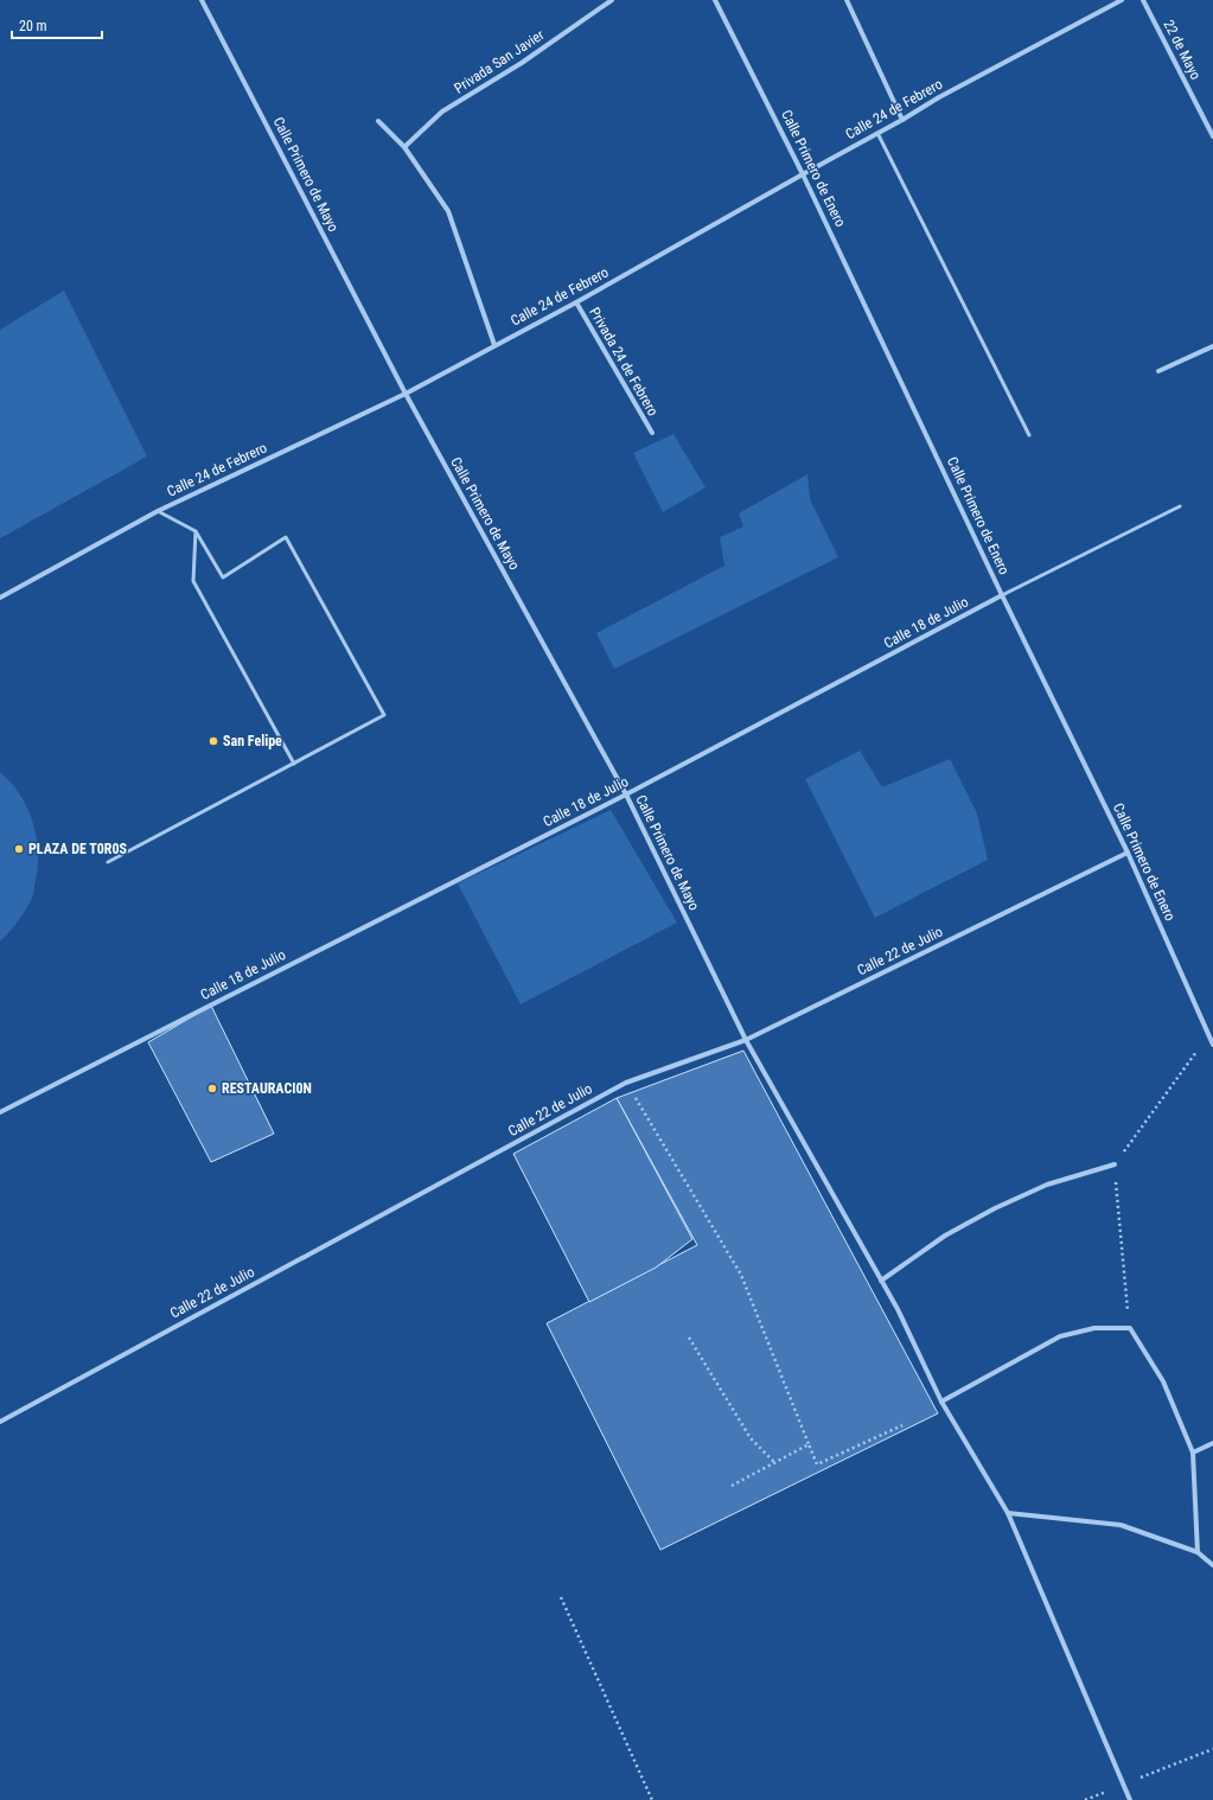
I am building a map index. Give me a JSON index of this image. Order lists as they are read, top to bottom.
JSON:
{
  "streets": {
    "street": [
      "22 de Mayo",
      "Privada San Javier",
      "Calle 24 de Febrero",
      "Calle Primero de Enero",
      "Calle Primero de Mayo",
      "Privada 24 de Febrero",
      "Calle 18 de Julio",
      "Calle 22 de Julio"
    ]
  },
  "crossings": [
    ["Calle 24 de Febrero", "Calle Primero de Enero"],
    ["Calle 24 de Febrero", "Calle Primero de Mayo"],
    ["Calle 24 de Febrero", "Privada 24 de Febrero"],
    ["Calle Primero de Enero", "Calle 18 de Julio"],
    ["Calle Primero de Enero", "Calle 22 de Julio"],
    ["Calle Primero de Mayo", "Calle 18 de Julio"],
    ["Calle Primero de Mayo", "Calle 22 de Julio"]
  ],
  "places": ["San Felipe", "PLAZA DE T0R0S", "RESTAURACI0N"],
  "scale_bar": "20 m"
}
